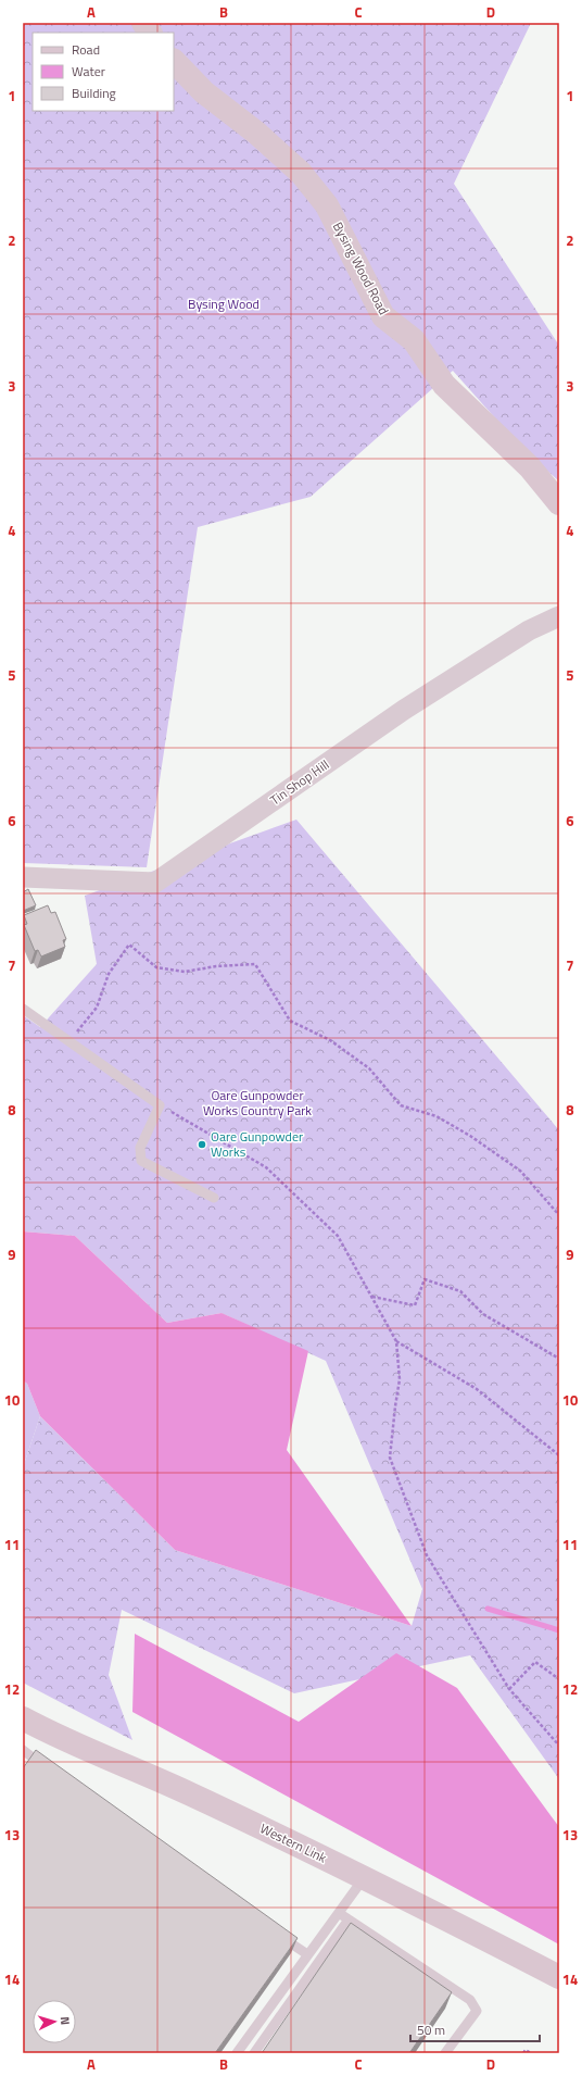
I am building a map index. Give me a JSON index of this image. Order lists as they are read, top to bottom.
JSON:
{
  "streets": {
    "street": ["Bysing Wood Road", "Tin Shop Hill", "Western Link"]
  },
  "parks": ["Bysing Wood", "Oare Gunpowder Works Country Park"],
  "places": ["Oare Gunpowder Works"],
  "legend": ["Road", "Water", "Building"],
  "scale_bar": "50 m",
  "north": "right",
  "grid": {
    "columns": [
      "A",
      "B",
      "C",
      "D"
    ],
    "rows": [
      "1",
      "2",
      "3",
      "4",
      "5",
      "6",
      "7",
      "8",
      "9",
      "10",
      "11",
      "12",
      "13",
      "14"
    ]
  }
}
